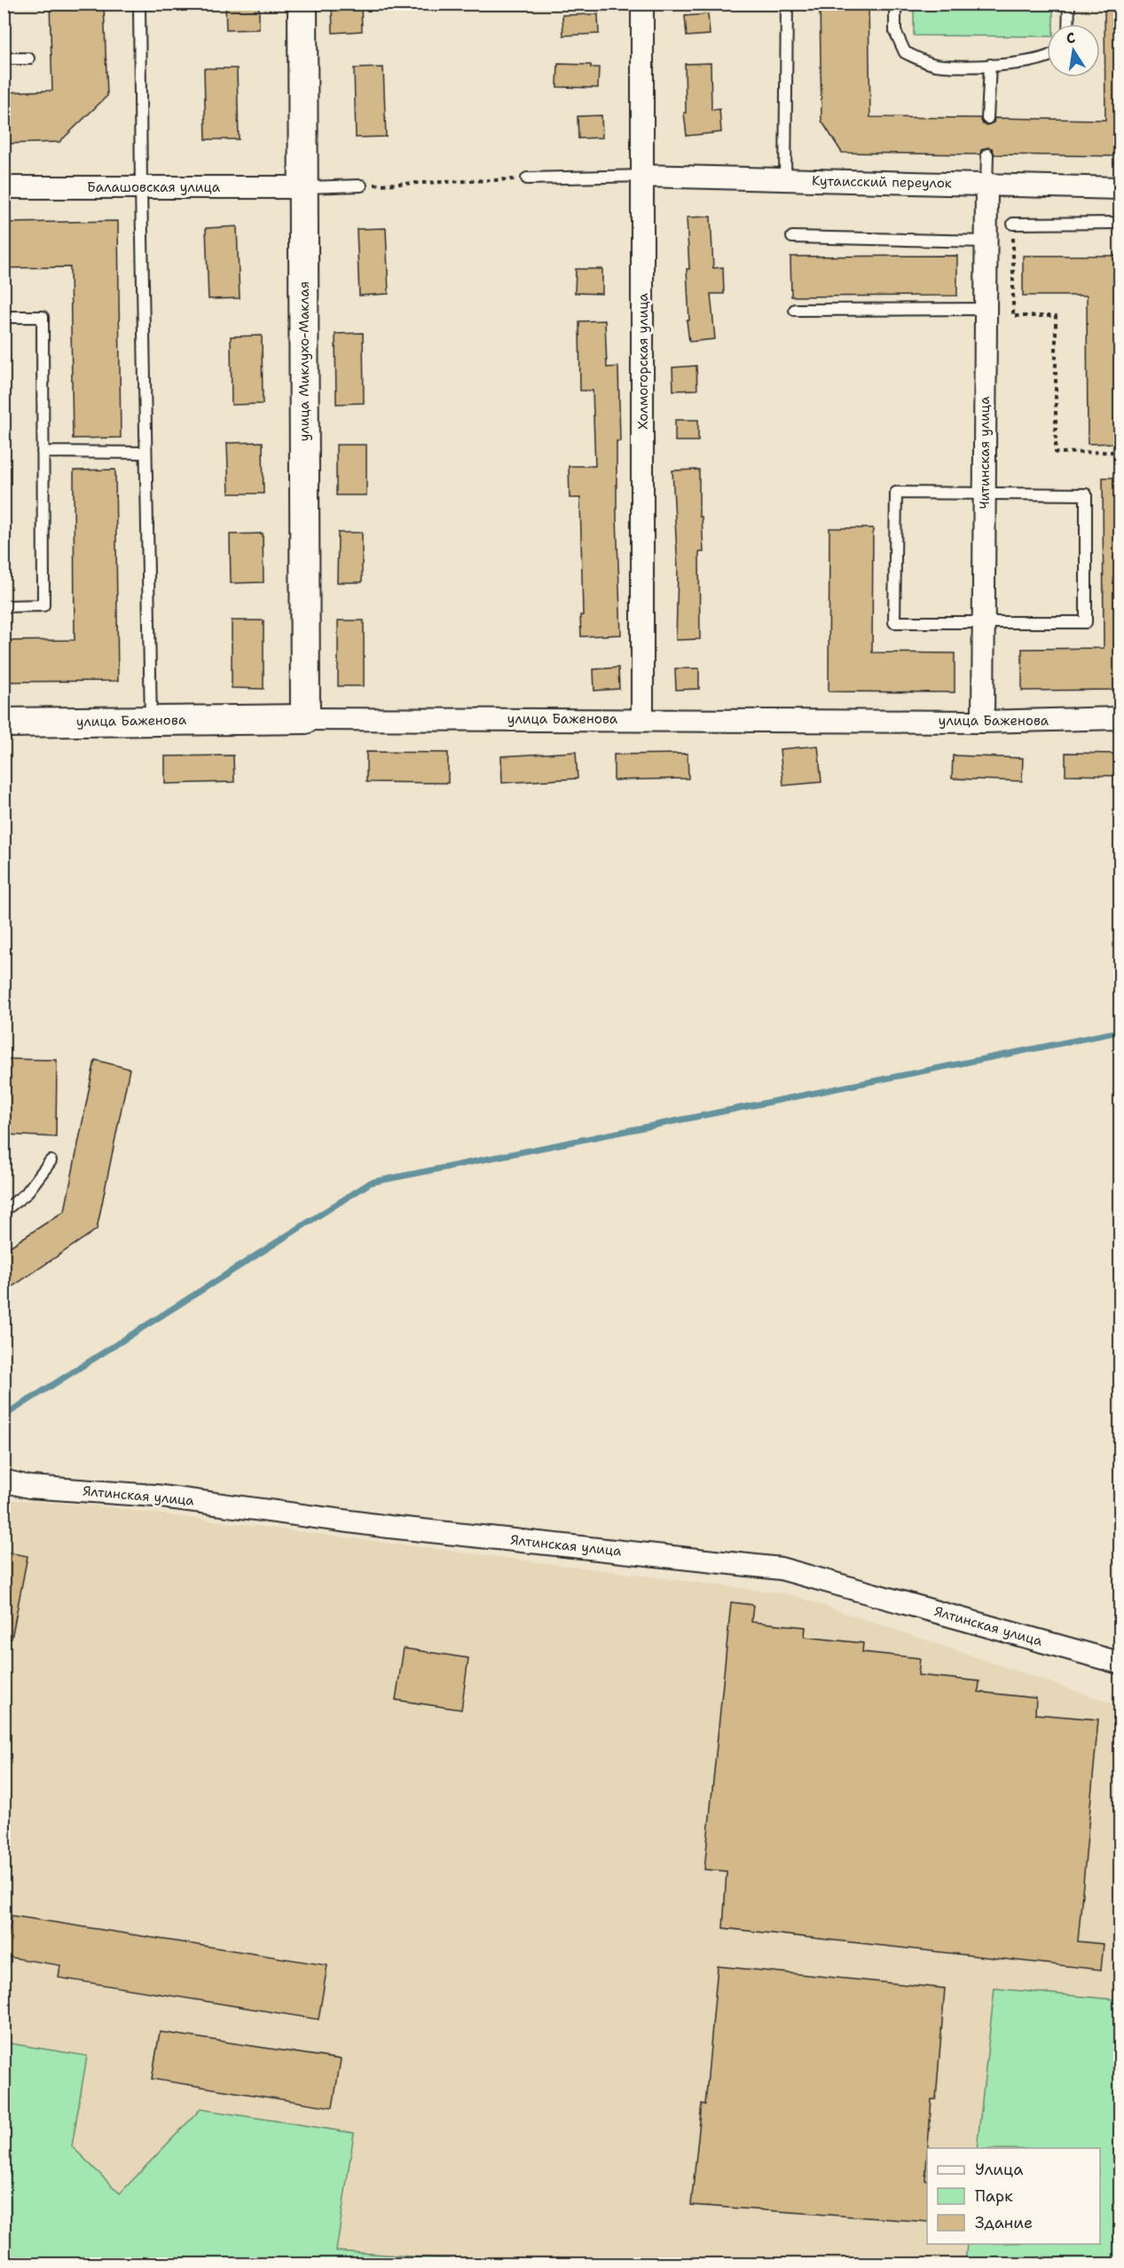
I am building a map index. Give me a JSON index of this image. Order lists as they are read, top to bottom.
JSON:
{
  "streets": {
    "street": [
      "Кутаисский переулок",
      "Балашовская улица",
      "улица Миклухо-Маклая",
      "Холмогорская улица",
      "Читинская улица",
      "улица Баженова",
      "Ялтинская улица"
    ]
  },
  "crossings": [
    ["Кутаисский переулок", "Холмогорская улица"],
    ["Кутаисский переулок", "Читинская улица"],
    ["Балашовская улица", "улица Миклухо-Маклая"],
    ["улица Миклухо-Маклая", "улица Баженова"],
    ["Холмогорская улица", "улица Баженова"],
    ["Читинская улица", "улица Баженова"]
  ],
  "legend": ["Улица", "Парк", "Здание"],
  "north": "top"
}
